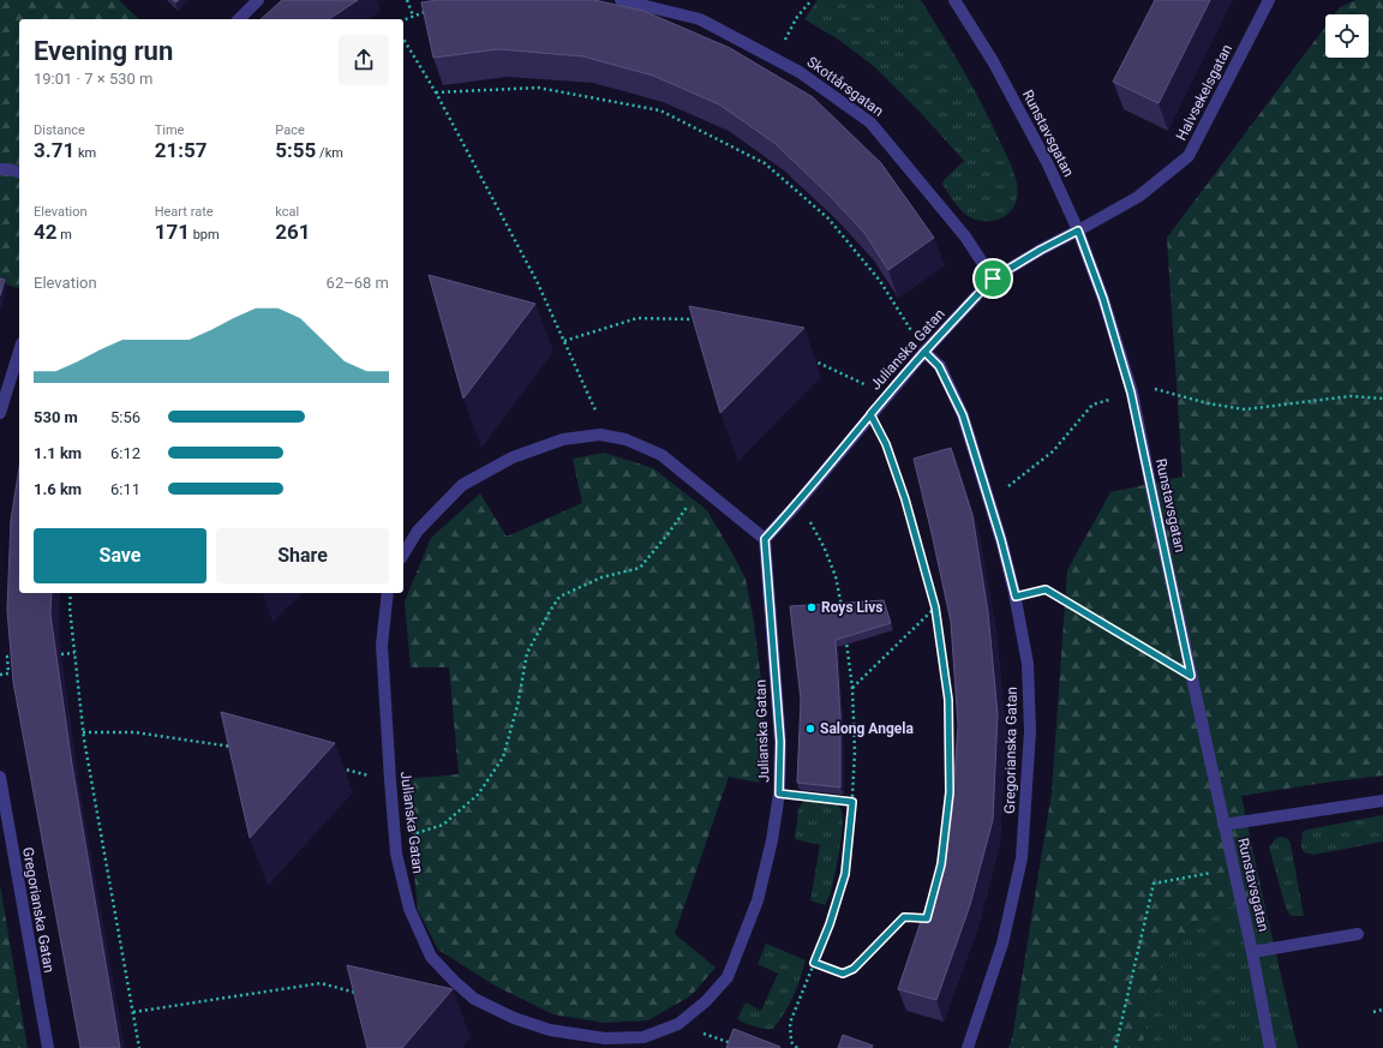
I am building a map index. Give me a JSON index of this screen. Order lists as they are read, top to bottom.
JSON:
{
  "streets": {
    "street": [
      "Skottårsgatan",
      "Halvsekelsgatan",
      "Runstavsgatan",
      "Julianska Gatan",
      "Gregorianska Gatan"
    ]
  },
  "crossings": [
    ["Skottårsgatan", "Julianska Gatan"],
    ["Halvsekelsgatan", "Runstavsgatan"],
    ["Halvsekelsgatan", "Julianska Gatan"],
    ["Runstavsgatan", "Julianska Gatan"],
    ["Julianska Gatan", "Gregorianska Gatan"]
  ],
  "places": ["Roys Livs", "Salong Angela"],
  "page": {
    "heading": ["Evening run", "19:01 · 7 × 530 m"],
    "stats": [
      ["Distance", "3.71 km"],
      ["Time", "21:57"],
      ["Pace", "5:55 /km"],
      ["Elevation", "42 m"],
      ["Heart rate", "171 bpm"],
      ["kcal", "261"]
    ],
    "chart": ["Elevation", "62–68 m"],
    "list": [
      {
        "name": "530 m",
        "note": "5:56"
      },
      {
        "name": "1.1 km",
        "note": "6:12"
      },
      {
        "name": "1.6 km",
        "note": "6:11"
      }
    ],
    "buttons": ["Save", "Share"]
  }
}
